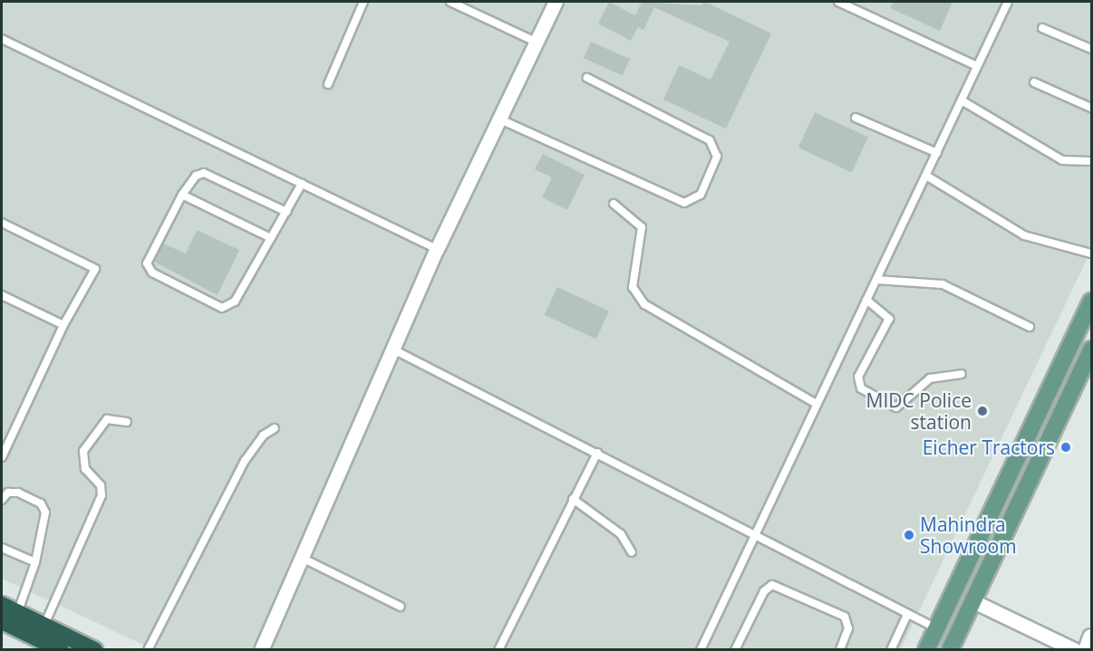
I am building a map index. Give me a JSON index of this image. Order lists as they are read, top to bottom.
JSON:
{
  "places": ["MIDC Police station", "Eicher Tractors", "Mahindra Showroom"]
}
